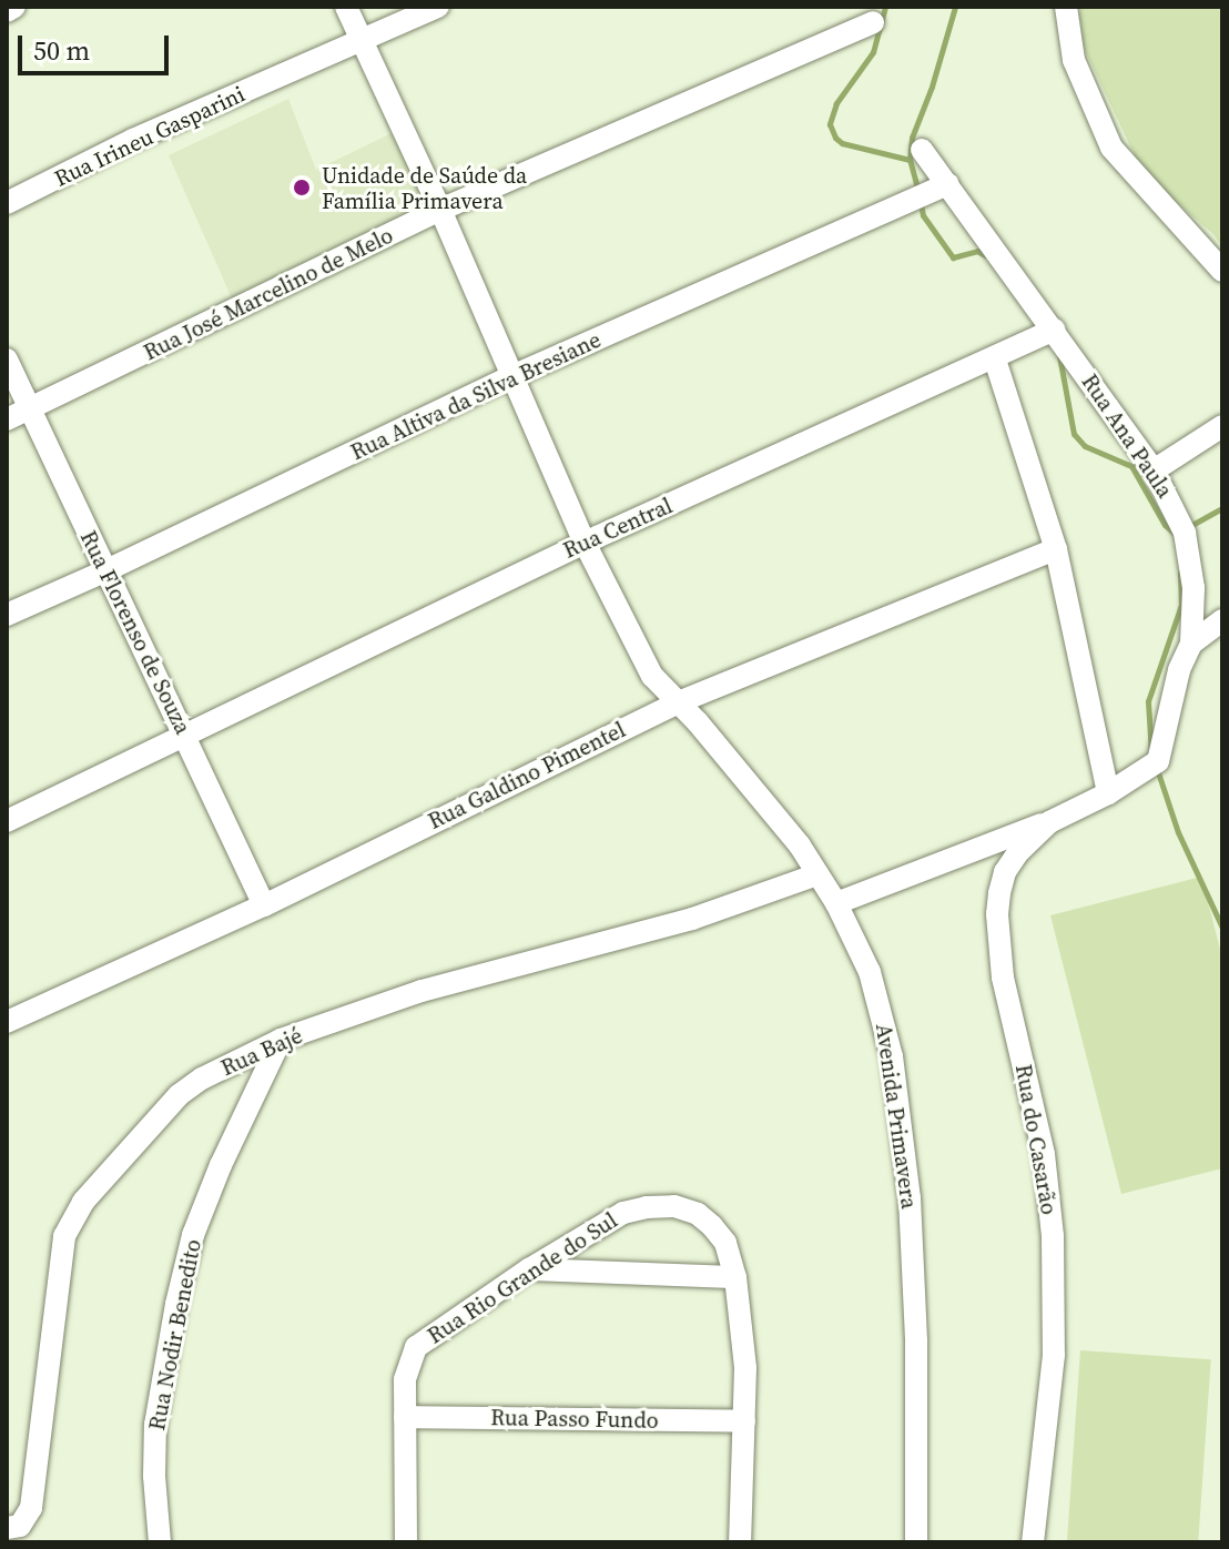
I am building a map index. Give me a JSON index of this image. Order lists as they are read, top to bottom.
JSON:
{
  "streets": {
    "street": [
      "Rua Irineu Gasparini",
      "Rua José Marcelino de Melo",
      "Rua Altiva da Silva Bresiane",
      "Rua Ana Paula",
      "Rua Central",
      "Rua Florenso de Souza",
      "Rua Galdino Pimentel",
      "Rua Bajé",
      "Avenida Primavera",
      "Rua do Casarão",
      "Rua Rio Grande do Sul",
      "Rua Nodir Benedito",
      "Rua Passo Fundo"
    ]
  },
  "crossings": [
    ["Rua Irineu Gasparini", "Avenida Primavera"],
    ["Rua José Marcelino de Melo", "Rua Florenso de Souza"],
    ["Rua José Marcelino de Melo", "Avenida Primavera"],
    ["Rua Altiva da Silva Bresiane", "Rua Ana Paula"],
    ["Rua Altiva da Silva Bresiane", "Rua Florenso de Souza"],
    ["Rua Altiva da Silva Bresiane", "Avenida Primavera"],
    ["Rua Ana Paula", "Rua Central"],
    ["Rua Ana Paula", "Rua do Casarão"],
    ["Rua Central", "Rua Florenso de Souza"],
    ["Rua Central", "Avenida Primavera"],
    ["Rua Florenso de Souza", "Rua Galdino Pimentel"],
    ["Rua Galdino Pimentel", "Avenida Primavera"],
    ["Rua Bajé", "Avenida Primavera"],
    ["Rua Bajé", "Rua Nodir Benedito"],
    ["Rua Rio Grande do Sul", "Rua Passo Fundo"]
  ],
  "places": ["Unidade de Saúde da Família Primavera"],
  "scale_bar": "50 m"
}
